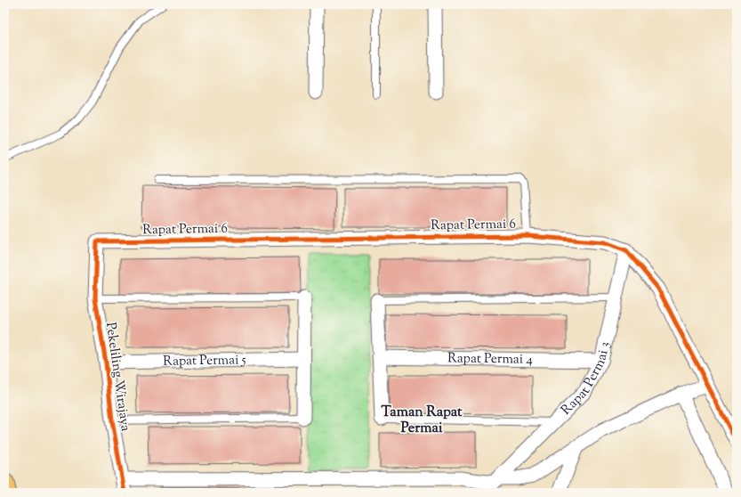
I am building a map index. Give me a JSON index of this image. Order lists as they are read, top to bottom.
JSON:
{
  "streets": {
    "street": [
      "Rapat Permai 6",
      "Rapat Permai 4",
      "Rapat Permai 5",
      "Pekeliling Wirajaya",
      "Rapat Permai 3"
    ]
  },
  "crossings": [
    ["Rapat Permai 6", "Pekeliling Wirajaya"],
    ["Rapat Permai 6", "Rapat Permai 3"],
    ["Rapat Permai 4", "Rapat Permai 3"],
    ["Rapat Permai 5", "Pekeliling Wirajaya"]
  ],
  "districts": ["Taman Rapat Permai"]
}
